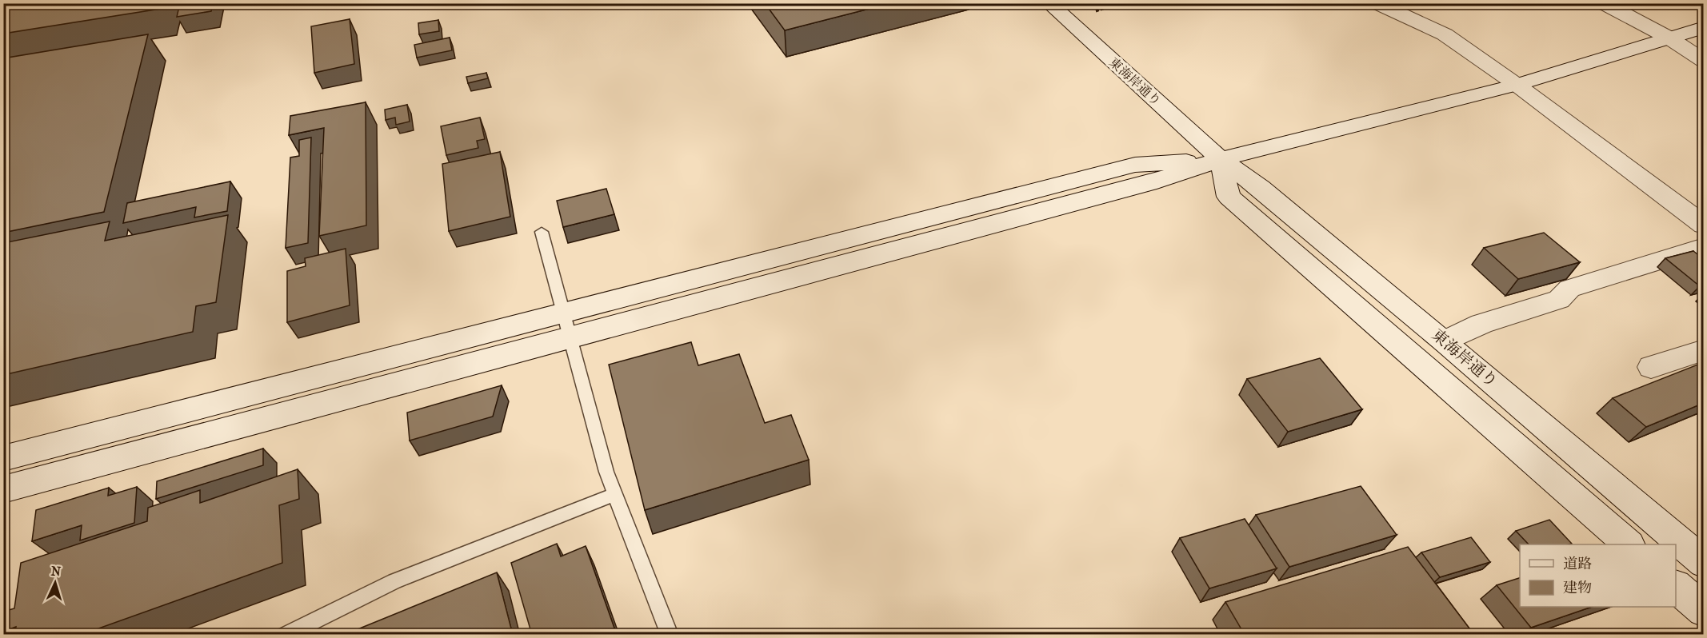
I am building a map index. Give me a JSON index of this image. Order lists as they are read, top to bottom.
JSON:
{
  "streets": {
    "street": ["東海岸通り"]
  },
  "legend": ["道路", "建物"],
  "north": "top"
}
